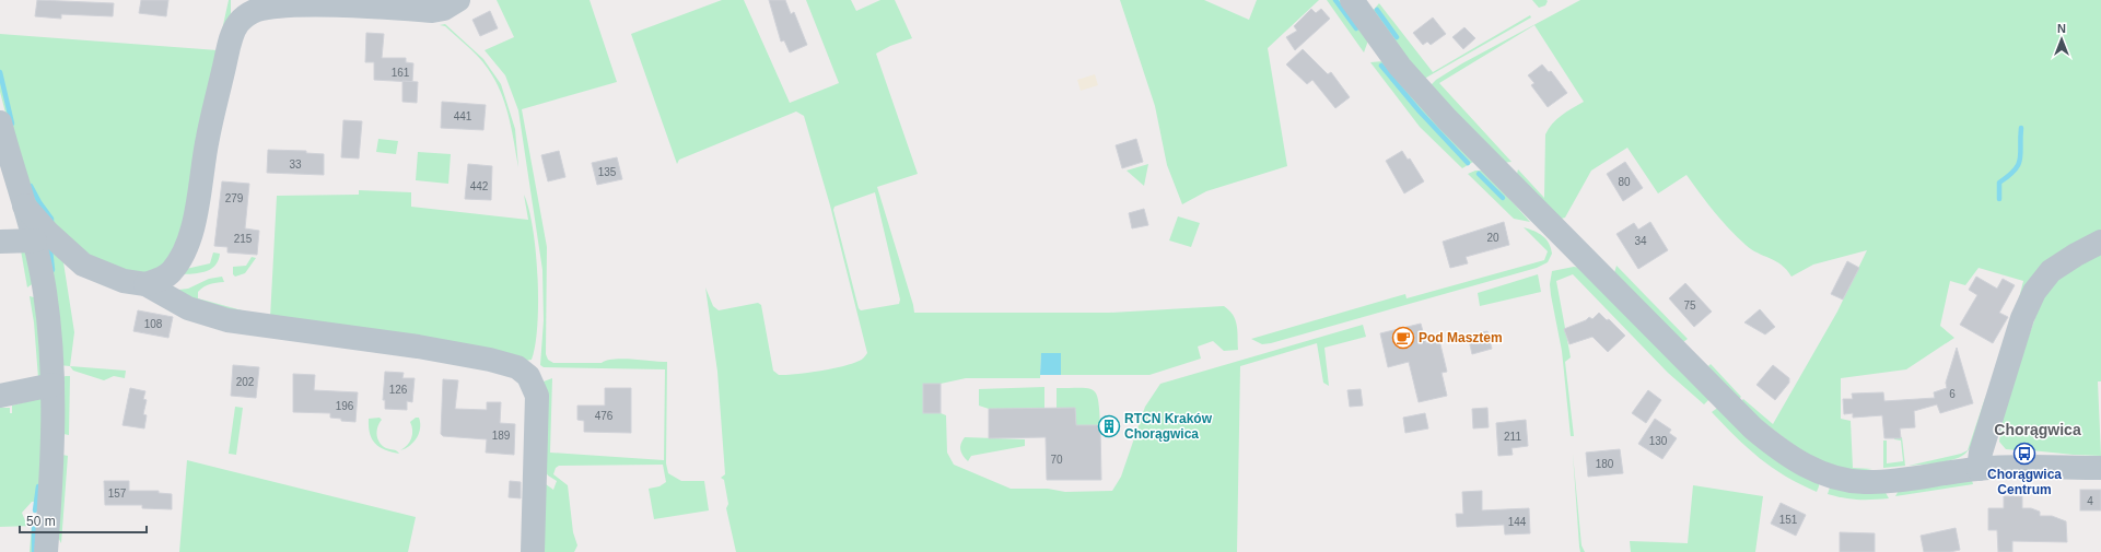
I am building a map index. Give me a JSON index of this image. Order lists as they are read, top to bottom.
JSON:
{
  "districts": ["Chorągwica"],
  "places": {
    "cafe": ["Pod Masztem"],
    "building": ["RTCN Kraków Chorągwica"],
    "bus stop": ["Chorągwica Centrum"]
  },
  "house_numbers": [
    "161",
    "441",
    "33",
    "135",
    "80",
    "442",
    "279",
    "20",
    "215",
    "34",
    "75",
    "108",
    "202",
    "126",
    "6",
    "196",
    "476",
    "189",
    "211",
    "130",
    "70",
    "180",
    "157",
    "4",
    "151",
    "144"
  ],
  "scale_bar": "50 m",
  "north": "top"
}
